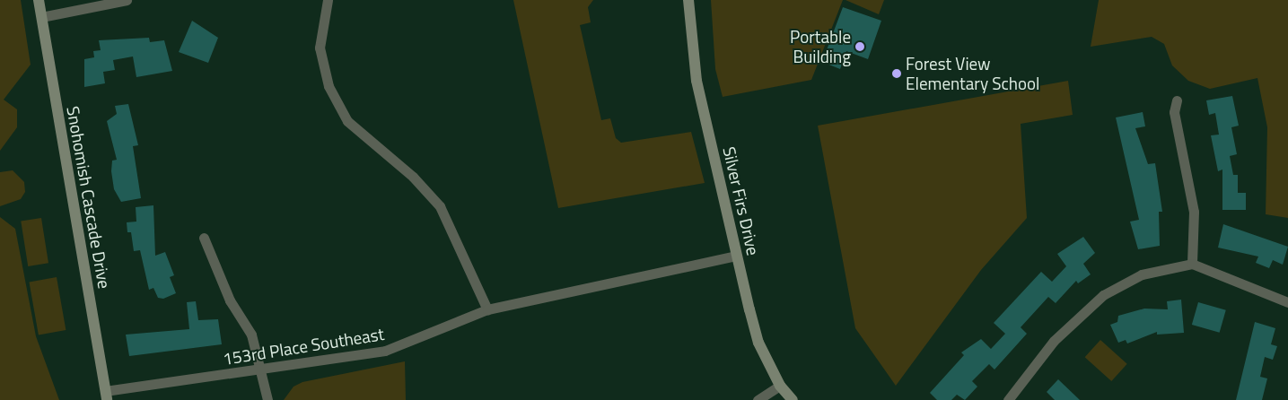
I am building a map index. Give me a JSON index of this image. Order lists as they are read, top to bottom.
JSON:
{
  "streets": {
    "street": ["Snohomish Cascade Drive", "Silver Firs Drive", "153rd Place Southeast"]
  },
  "crossings": [
    ["Snohomish Cascade Drive", "153rd Place Southeast"],
    ["Silver Firs Drive", "153rd Place Southeast"]
  ],
  "places": ["Portable Building", "Forest View Elementary School"]
}
